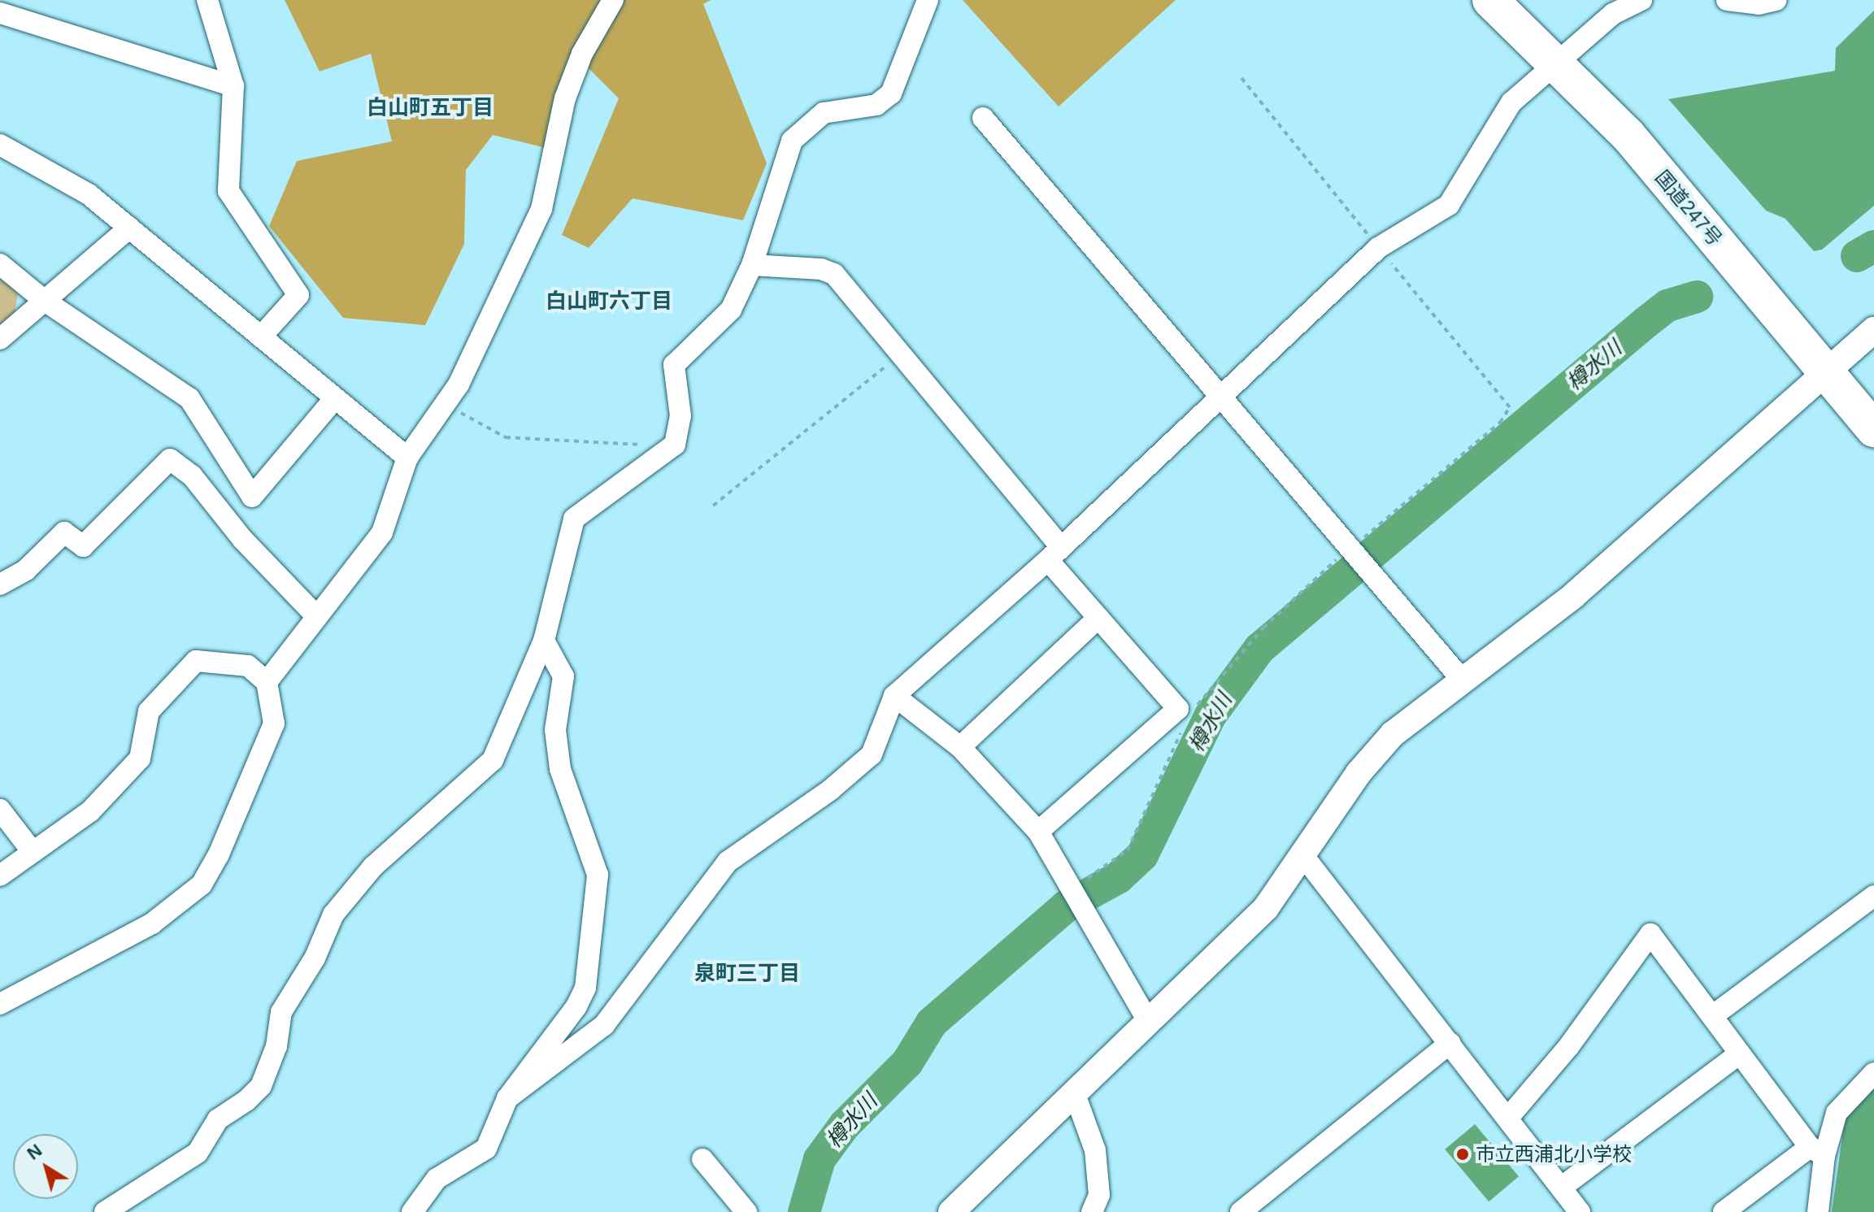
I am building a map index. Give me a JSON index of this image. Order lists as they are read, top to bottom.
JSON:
{
  "streets": {
    "highway": ["国道247号"]
  },
  "districts": ["白山町五丁目", "白山町六丁目", "泉町三丁目"],
  "water": ["樽水川"],
  "places": ["市立西浦北小学校"],
  "north": "top left"
}
